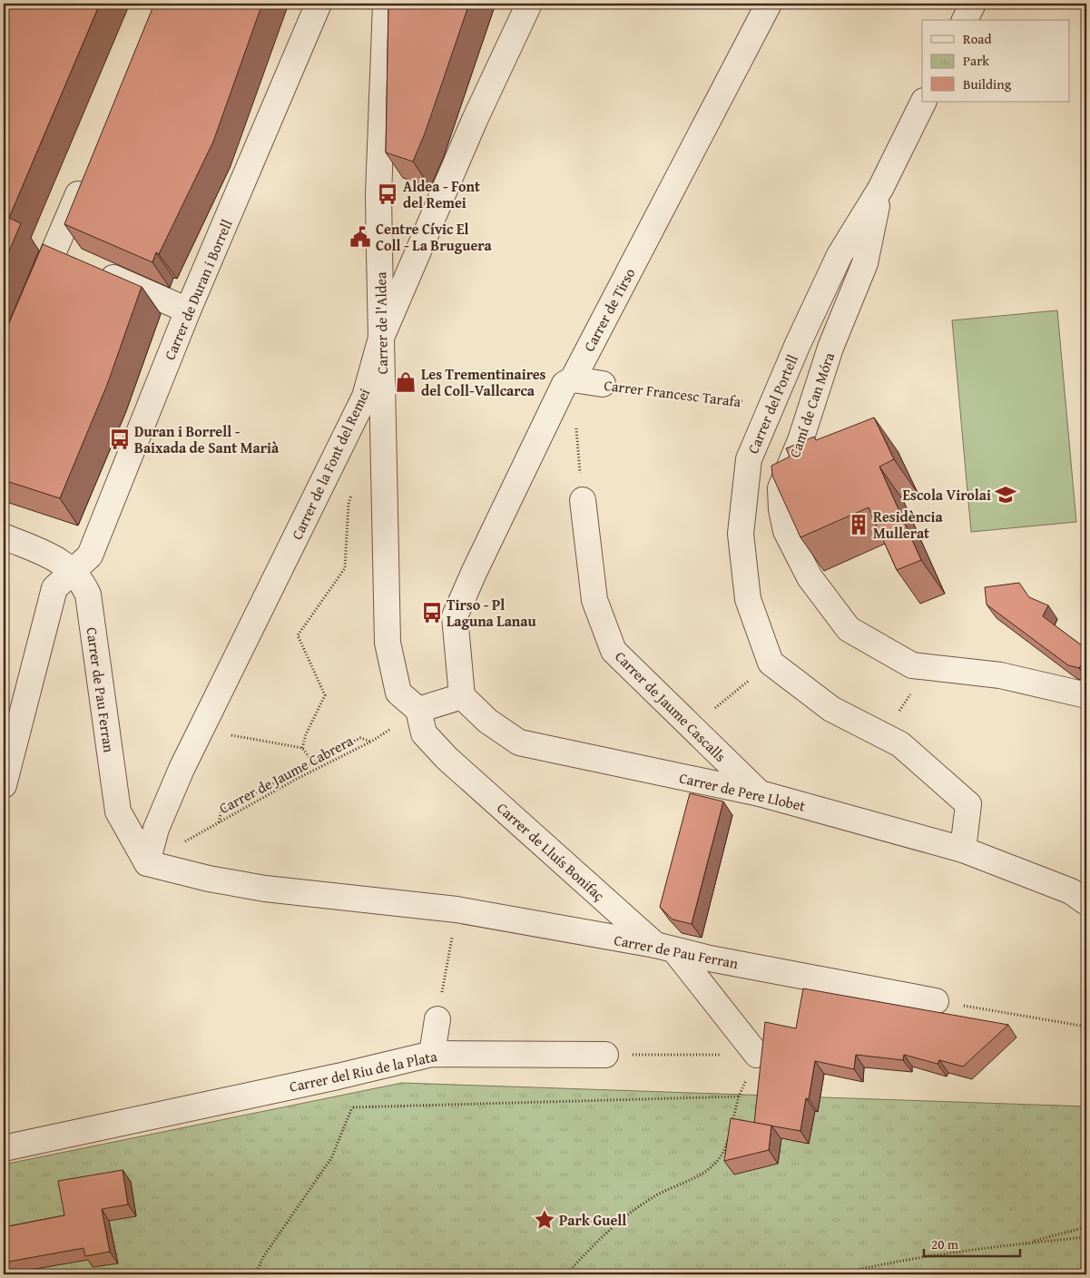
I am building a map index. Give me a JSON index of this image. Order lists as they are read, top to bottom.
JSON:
{
  "streets": {
    "street": [
      "Carrer de Duran i Borrell",
      "Carrer de Tirso",
      "Carrer de l'Aldea",
      "Carrer Francesc Tarafa",
      "Carrer del Portell",
      "Camí de Can Móra",
      "Carrer de la Font del Remei",
      "Carrer de Pau Ferran",
      "Carrer de Jaume Cascalls",
      "Carrer de Pere Llobet",
      "Carrer de Lluís Bonifaç",
      "Carrer del Riu de la Plata"
    ],
    "path": ["Carrer de Jaume Cabrera"]
  },
  "crossings": [
    ["Carrer de Duran i Borrell", "Carrer de Pau Ferran"],
    ["Carrer de Tirso", "Carrer Francesc Tarafa"],
    ["Carrer de Tirso", "Carrer de Pere Llobet"],
    ["Carrer de l'Aldea", "Carrer de la Font del Remei"],
    ["Carrer de l'Aldea", "Carrer de Lluís Bonifaç"],
    ["Carrer Francesc Tarafa", "Carrer del Portell"],
    ["Carrer del Portell", "Camí de Can Móra"],
    ["Carrer de la Font del Remei", "Carrer de Pau Ferran"],
    ["Carrer de Pau Ferran", "Carrer de Lluís Bonifaç"],
    ["Carrer de Jaume Cascalls", "Carrer de Pere Llobet"]
  ],
  "places": {
    "bus stop": ["Aldea - Font del Remei", "Duran i Borrell - Baixada de Sant Marià", "Tirso - Pl Laguna Lanau"],
    "public building": ["Centre Cívic El Coll - La Bruguera"],
    "shop": ["Les Trementinaires del Coll-Vallcarca"],
    "school or university": ["Escola Virolai"],
    "building": ["Residència Mullerat"],
    "place": ["Park Guell"]
  },
  "legend": ["Road", "Park", "Building"],
  "scale_bar": "20 m"
}
